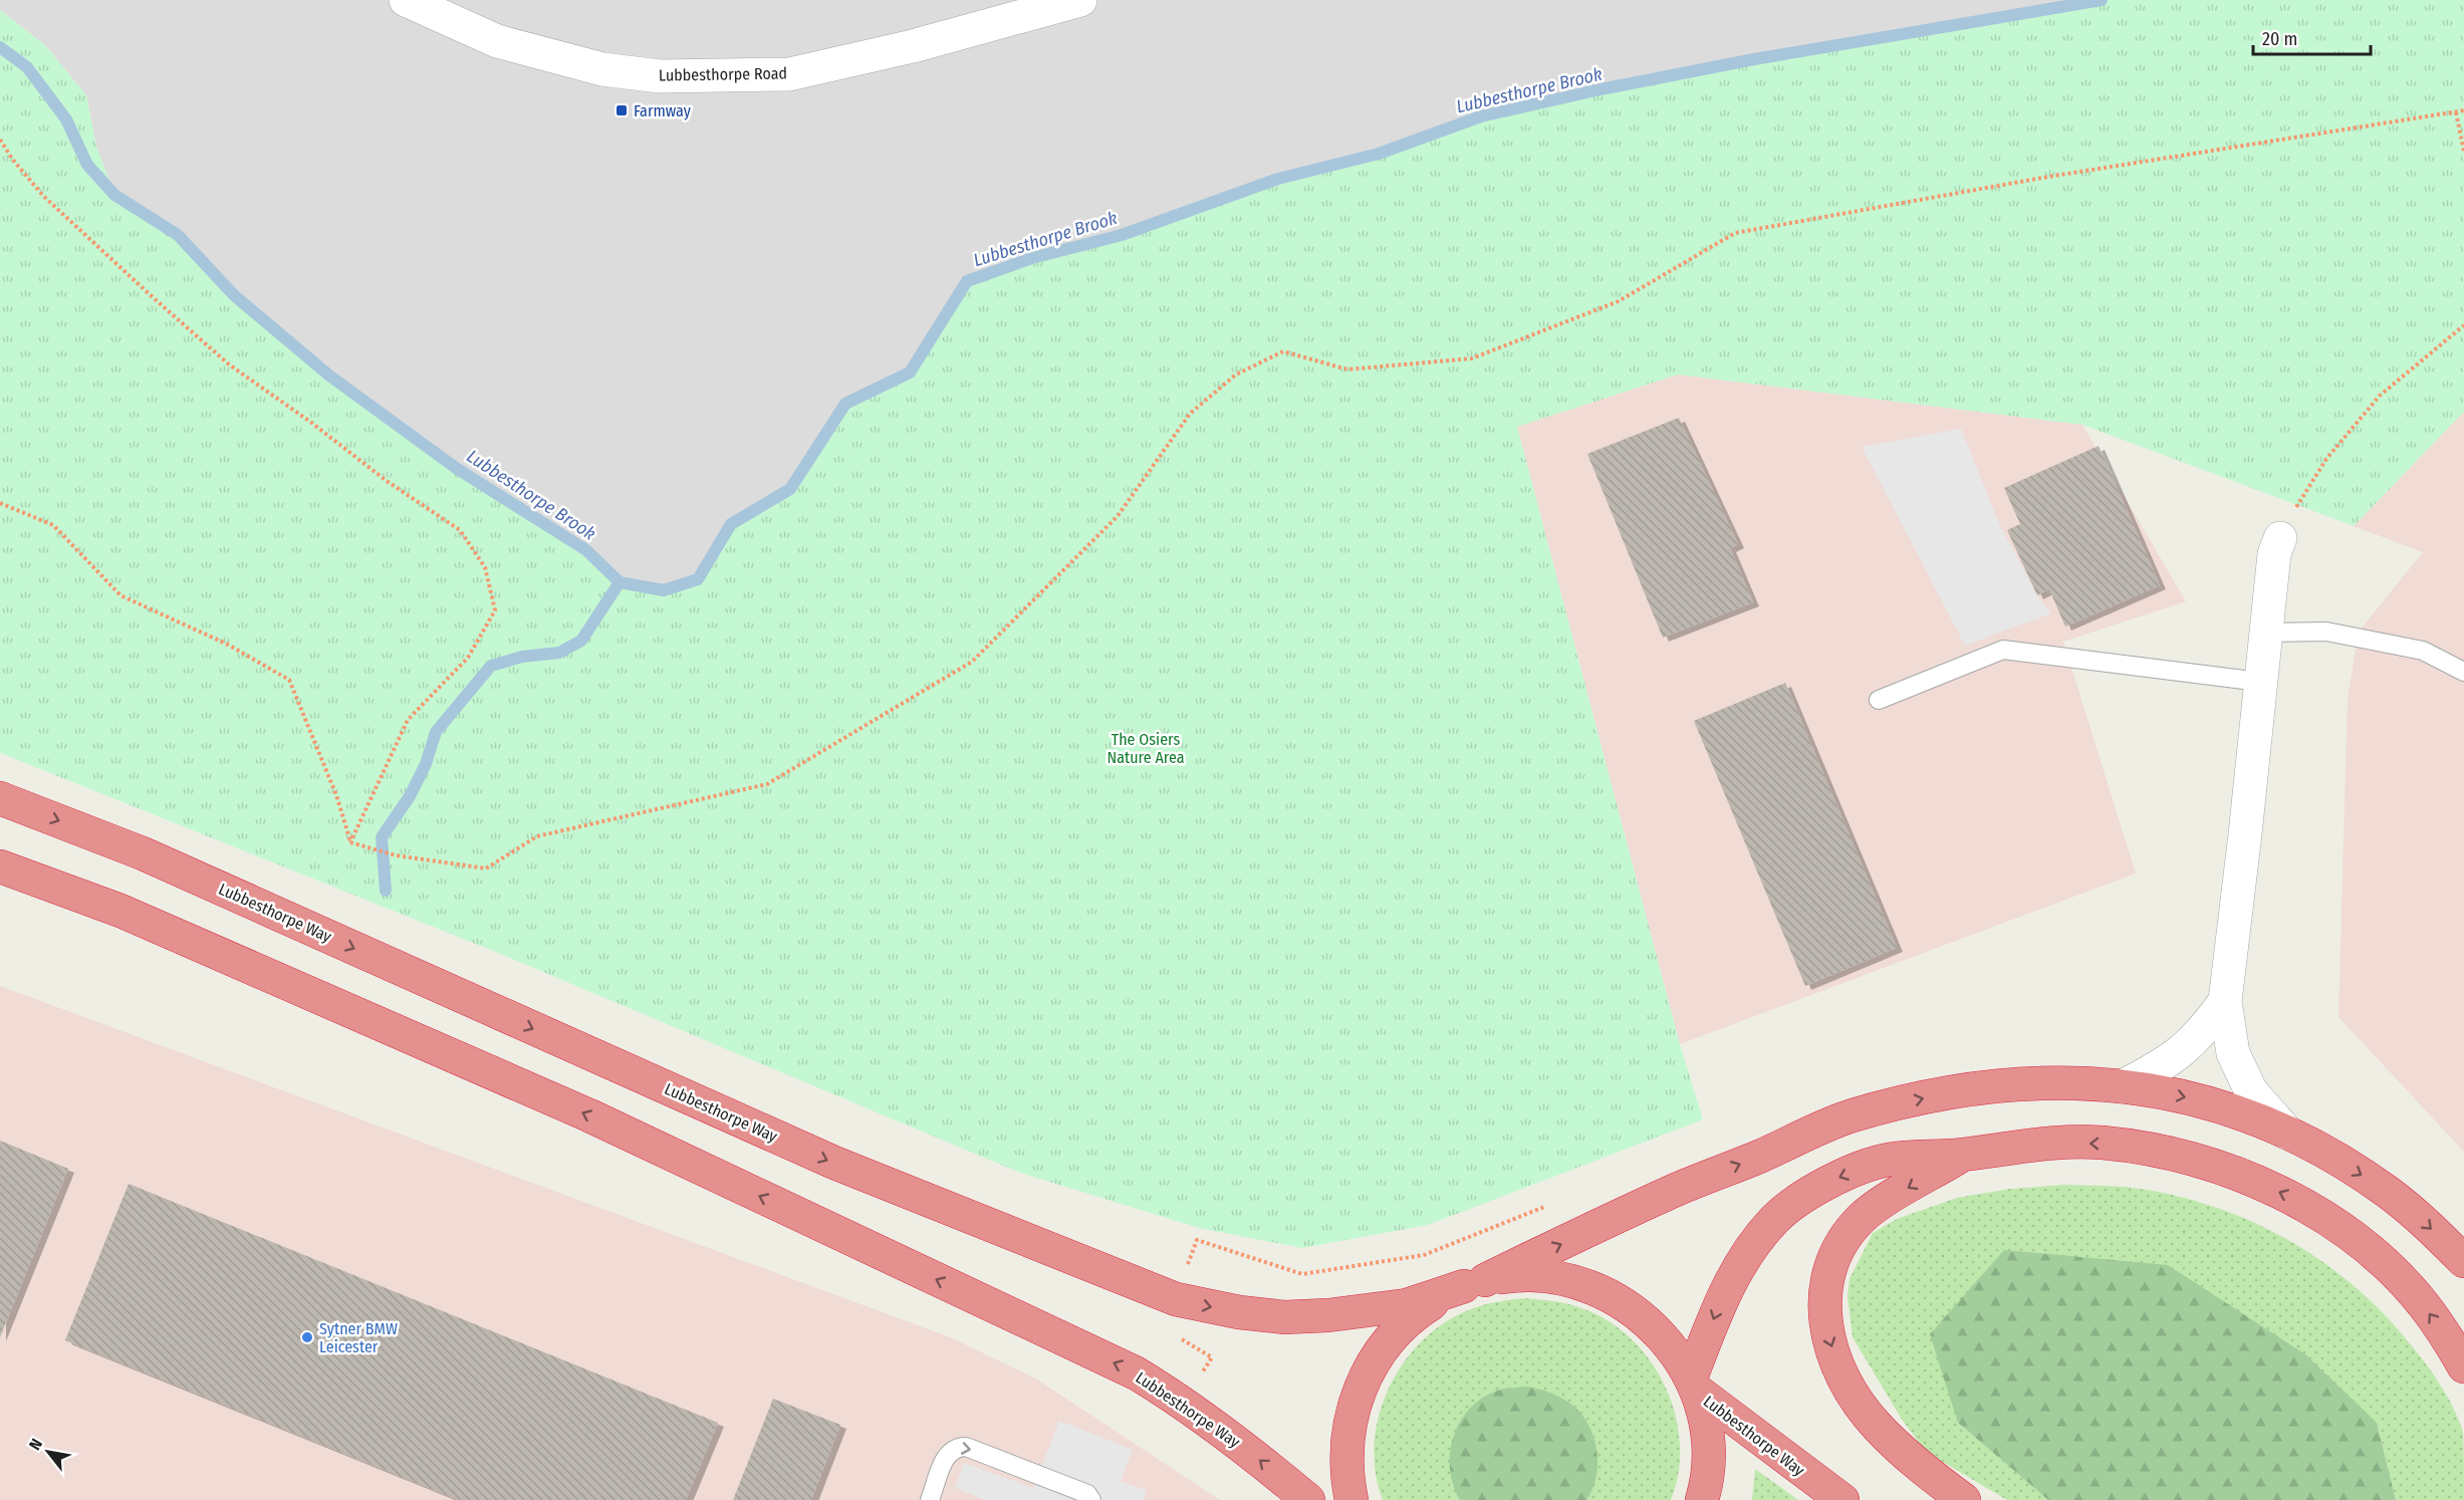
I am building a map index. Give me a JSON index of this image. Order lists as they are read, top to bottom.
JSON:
{
  "streets": {
    "highway": ["Lubbesthorpe Way"],
    "street": ["Lubbesthorpe Road"]
  },
  "water": ["Lubbesthorpe Brook"],
  "parks": ["The Osiers Nature Area"],
  "places": {
    "transit": ["Farmway"],
    "other": ["Sytner BMW Leicester"]
  },
  "scale_bar": "20 m",
  "north": "top left"
}
